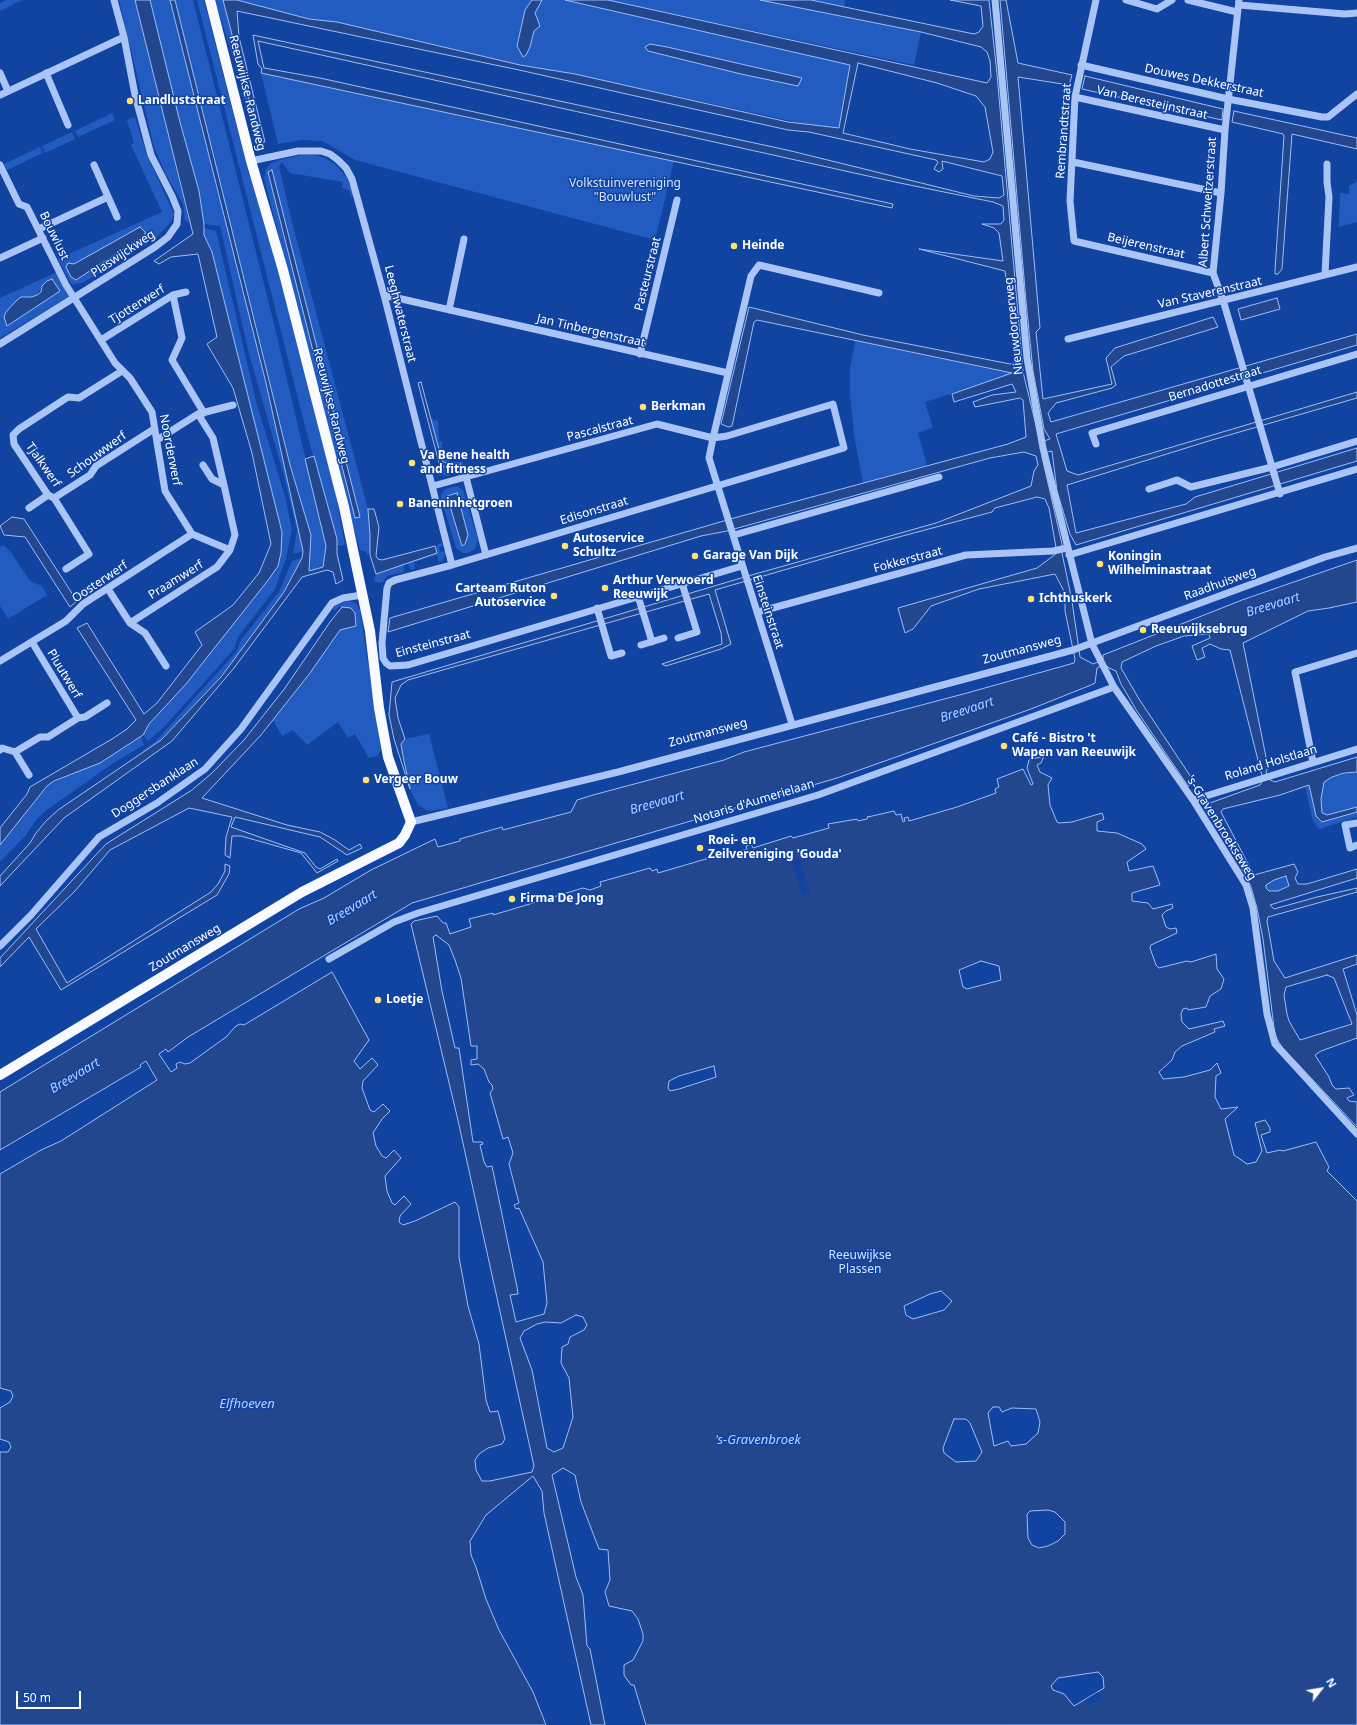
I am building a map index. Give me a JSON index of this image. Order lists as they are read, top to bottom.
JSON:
{
  "streets": {
    "main road": ["Reeuwijkse Randweg", "Zoutmansweg"],
    "street": [
      "Douwes Dekkerstraat",
      "Van Beresteijnstraat",
      "Rembrandtstraat",
      "Albert Schweitzerstraat",
      "Bouwlust",
      "Beijerenstraat",
      "Plaswijckweg",
      "Pasteurstraat",
      "Van Staverenstraat",
      "Tjotterwerf",
      "Leeghwaterstraat",
      "Nieuwdorperweg",
      "Jan Tinbergenstraat",
      "Bernadottestraat",
      "Pascalstraat",
      "Noorderwerf",
      "Schouwwerf",
      "Tjalkwerf",
      "Edisonstraat",
      "Fokkerstraat",
      "Praamwerf",
      "Oosterwerf",
      "Raadhuisweg",
      "Einsteinstraat",
      "Pluutwerf",
      "Roland Holstlaan",
      "Doggersbanklaan",
      "Notaris d'Aumerielaan",
      "'s-Gravenbroekseweg"
    ]
  },
  "crossings": [
    ["Douwes Dekkerstraat", "Rembrandtstraat"],
    ["Douwes Dekkerstraat", "Albert Schweitzerstraat"],
    ["Reeuwijkse Randweg", "Leeghwaterstraat"],
    ["Reeuwijkse Randweg", "Zoutmansweg"],
    ["Reeuwijkse Randweg", "Doggersbanklaan"],
    ["Van Beresteijnstraat", "Rembrandtstraat"],
    ["Van Beresteijnstraat", "Albert Schweitzerstraat"],
    ["Rembrandtstraat", "Beijerenstraat"],
    ["Albert Schweitzerstraat", "Beijerenstraat"],
    ["Albert Schweitzerstraat", "Van Staverenstraat"],
    ["Albert Schweitzerstraat", "Bernadottestraat"],
    ["Bouwlust", "Plaswijckweg"],
    ["Bouwlust", "Noorderwerf"],
    ["Plaswijckweg", "Noorderwerf"],
    ["Pasteurstraat", "Jan Tinbergenstraat"],
    ["Tjotterwerf", "Noorderwerf"],
    ["Leeghwaterstraat", "Jan Tinbergenstraat"],
    ["Leeghwaterstraat", "Pascalstraat"],
    ["Leeghwaterstraat", "Edisonstraat"],
    ["Nieuwdorperweg", "Fokkerstraat"],
    ["Nieuwdorperweg", "Raadhuisweg"],
    ["Nieuwdorperweg", "Zoutmansweg"],
    ["Nieuwdorperweg", "'s-Gravenbroekseweg"],
    ["Pascalstraat", "Edisonstraat"],
    ["Noorderwerf", "Schouwwerf"],
    ["Noorderwerf", "Tjalkwerf"],
    ["Noorderwerf", "Oosterwerf"],
    ["Schouwwerf", "Tjalkwerf"],
    ["Edisonstraat", "Einsteinstraat"],
    ["Fokkerstraat", "Einsteinstraat"],
    ["Oosterwerf", "Pluutwerf"],
    ["Raadhuisweg", "Zoutmansweg"],
    ["Raadhuisweg", "'s-Gravenbroekseweg"],
    ["Einsteinstraat", "Zoutmansweg"],
    ["Zoutmansweg", "'s-Gravenbroekseweg"],
    ["Roland Holstlaan", "'s-Gravenbroekseweg"],
    ["Notaris d'Aumerielaan", "'s-Gravenbroekseweg"]
  ],
  "water": ["Breevaart", "Elfhoeven", "'s-Gravenbroek"],
  "parks": ["Volkstuinvereniging \"Bouwlust\"", "Reeuwijkse Plassen"],
  "places": [
    "Landluststraat",
    "Heinde",
    "Berkman",
    "Va Bene health and fitness",
    "Baneninhetgroen",
    "Autoservice Schultz",
    "Garage Van Dijk",
    "Koningin Wilhelminastraat",
    "Arthur Verwoerd Reeuwijk",
    "Carteam Ruton Autoservice",
    "Ichthuskerk",
    "Reeuwijksebrug",
    "Café - Bistro 't Wapen van Reeuwijk",
    "Vergeer Bouw",
    "Roei- en Zeilvereniging 'Gouda'",
    "Firma De Jong",
    "Loetje"
  ],
  "scale_bar": "50 m",
  "north": "top right"
}
